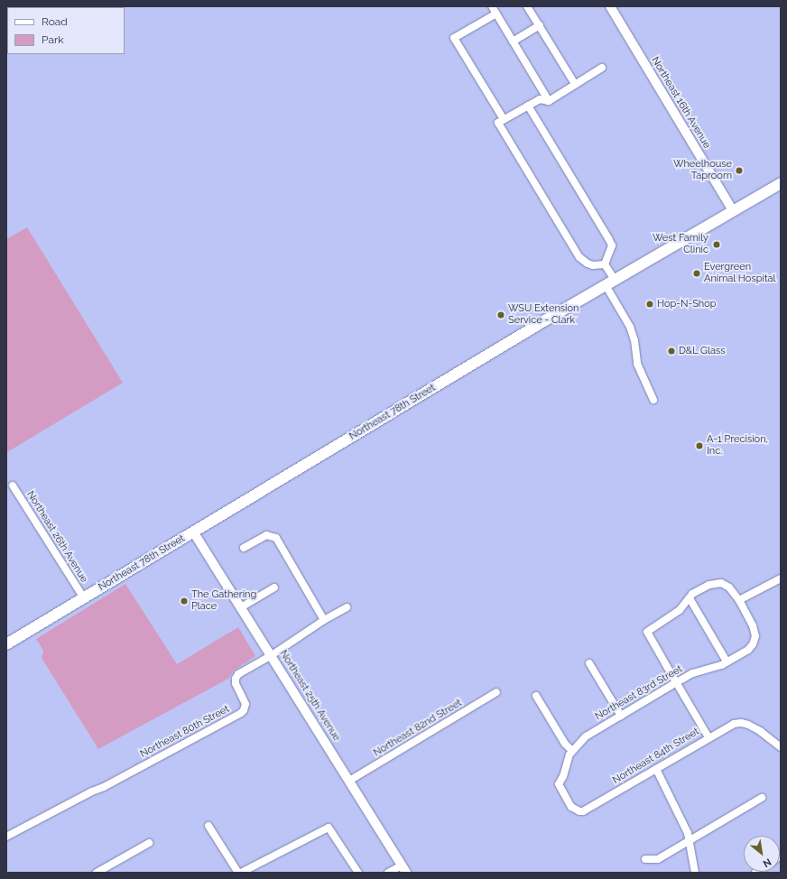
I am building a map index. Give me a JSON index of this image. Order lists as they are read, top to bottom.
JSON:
{
  "streets": {
    "main road": ["Northeast 78th Street"],
    "street": [
      "Northeast 16th Avenue",
      "Northeast 26th Avenue",
      "Northeast 83rd Street",
      "Northeast 25th Avenue",
      "Northeast 82nd Street",
      "Northeast 80th Street",
      "Northeast 84th Street"
    ]
  },
  "crossings": [
    ["Northeast 16th Avenue", "Northeast 78th Street"],
    ["Northeast 78th Street", "Northeast 26th Avenue"],
    ["Northeast 78th Street", "Northeast 25th Avenue"],
    ["Northeast 83rd Street", "Northeast 84th Street"],
    ["Northeast 25th Avenue", "Northeast 82nd Street"],
    ["Northeast 25th Avenue", "Northeast 80th Street"]
  ],
  "places": [
    "Wheelhouse Taproom",
    "West Family Clinic",
    "Evergreen Animal Hospital",
    "Hop-N-Shop",
    "WSU Extension Service - Clark",
    "D&L Glass",
    "A-1 Precision, Inc.",
    "The Gathering Place"
  ],
  "legend": ["Road", "Park"],
  "north": "bottom right"
}
